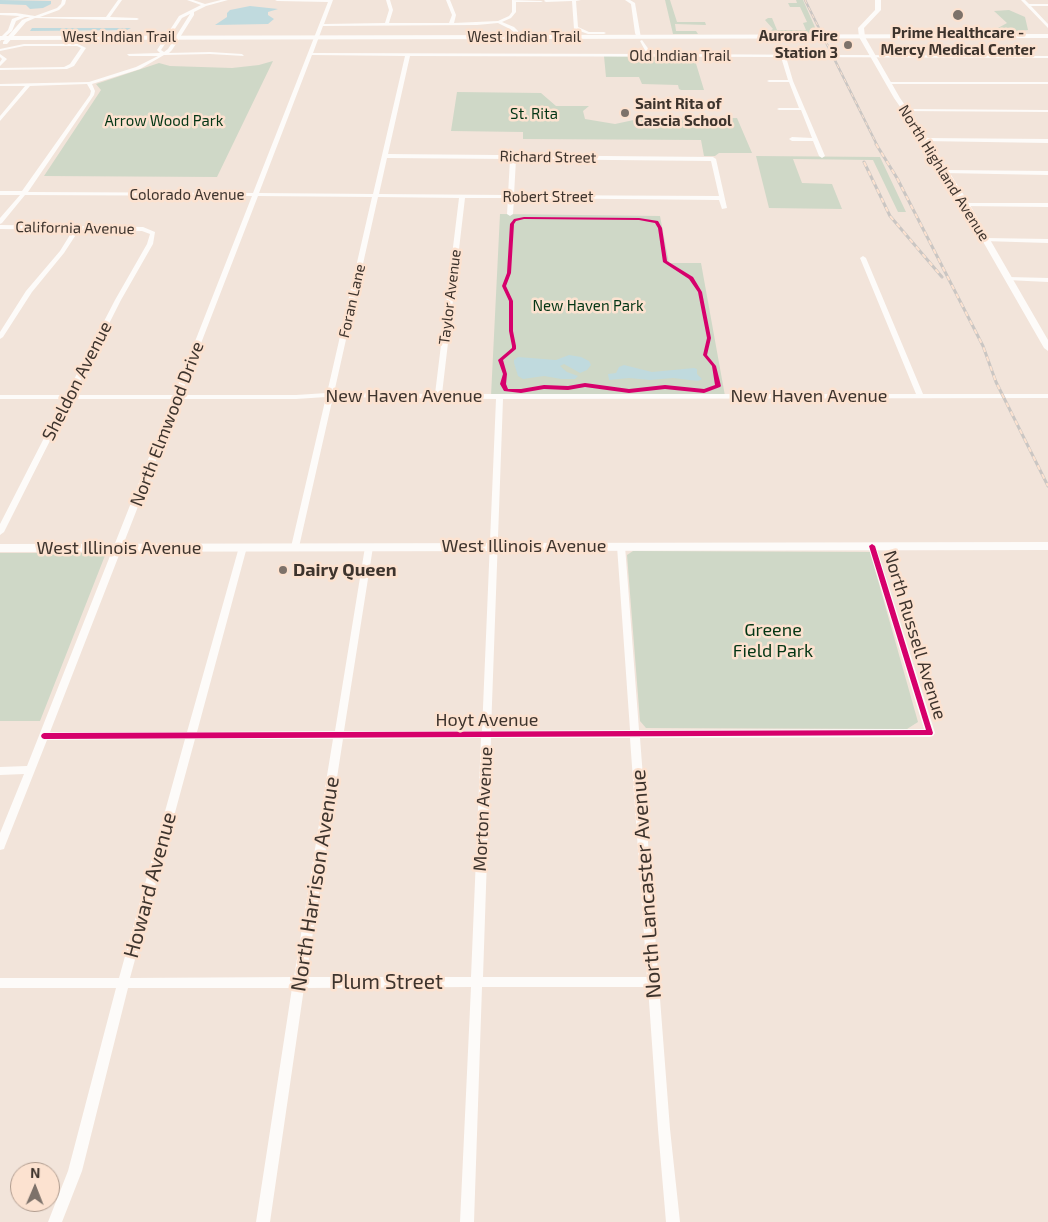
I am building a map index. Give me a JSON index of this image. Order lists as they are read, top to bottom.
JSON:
{
  "streets": {
    "main road": ["West Indian Trail", "West Illinois Avenue"],
    "street": [
      "Old Indian Trail",
      "Richard Street",
      "North Highland Avenue",
      "Colorado Avenue",
      "Robert Street",
      "California Avenue",
      "Taylor Avenue",
      "Foran Lane",
      "Sheldon Avenue",
      "New Haven Avenue",
      "North Elmwood Drive",
      "North Russell Avenue",
      "Hoyt Avenue",
      "Morton Avenue",
      "North Harrison Avenue",
      "North Lancaster Avenue",
      "Howard Avenue",
      "Plum Street"
    ]
  },
  "crossings": [
    ["West Indian Trail", "North Highland Avenue"],
    ["West Indian Trail", "North Elmwood Drive"],
    ["Old Indian Trail", "North Highland Avenue"],
    ["Old Indian Trail", "Foran Lane"],
    ["Old Indian Trail", "North Elmwood Drive"],
    ["Richard Street", "Robert Street"],
    ["Richard Street", "Foran Lane"],
    ["Colorado Avenue", "Robert Street"],
    ["Colorado Avenue", "Foran Lane"],
    ["Colorado Avenue", "North Elmwood Drive"],
    ["Robert Street", "Taylor Avenue"],
    ["Robert Street", "Foran Lane"],
    ["California Avenue", "Sheldon Avenue"],
    ["Taylor Avenue", "New Haven Avenue"],
    ["Foran Lane", "New Haven Avenue"],
    ["Foran Lane", "West Illinois Avenue"],
    ["Sheldon Avenue", "New Haven Avenue"],
    ["New Haven Avenue", "North Elmwood Drive"],
    ["New Haven Avenue", "Morton Avenue"],
    ["North Elmwood Drive", "West Illinois Avenue"],
    ["North Elmwood Drive", "Hoyt Avenue"],
    ["West Illinois Avenue", "North Russell Avenue"],
    ["West Illinois Avenue", "Morton Avenue"],
    ["West Illinois Avenue", "North Harrison Avenue"],
    ["West Illinois Avenue", "North Lancaster Avenue"],
    ["West Illinois Avenue", "Howard Avenue"],
    ["North Russell Avenue", "Hoyt Avenue"],
    ["Hoyt Avenue", "Morton Avenue"],
    ["Hoyt Avenue", "North Harrison Avenue"],
    ["Hoyt Avenue", "North Lancaster Avenue"],
    ["Hoyt Avenue", "Howard Avenue"],
    ["Morton Avenue", "Plum Street"],
    ["North Harrison Avenue", "Plum Street"],
    ["North Lancaster Avenue", "Plum Street"],
    ["Howard Avenue", "Plum Street"]
  ],
  "parks": [
    "St. Rita",
    "Arrow Wood Park",
    "New Haven Park",
    "Greene Field Park"
  ],
  "places": [
    "Prime Healthcare - Mercy Medical Center",
    "Aurora Fire Station 3",
    "Saint Rita of Cascia School",
    "Dairy Queen"
  ],
  "north": "top"
}
